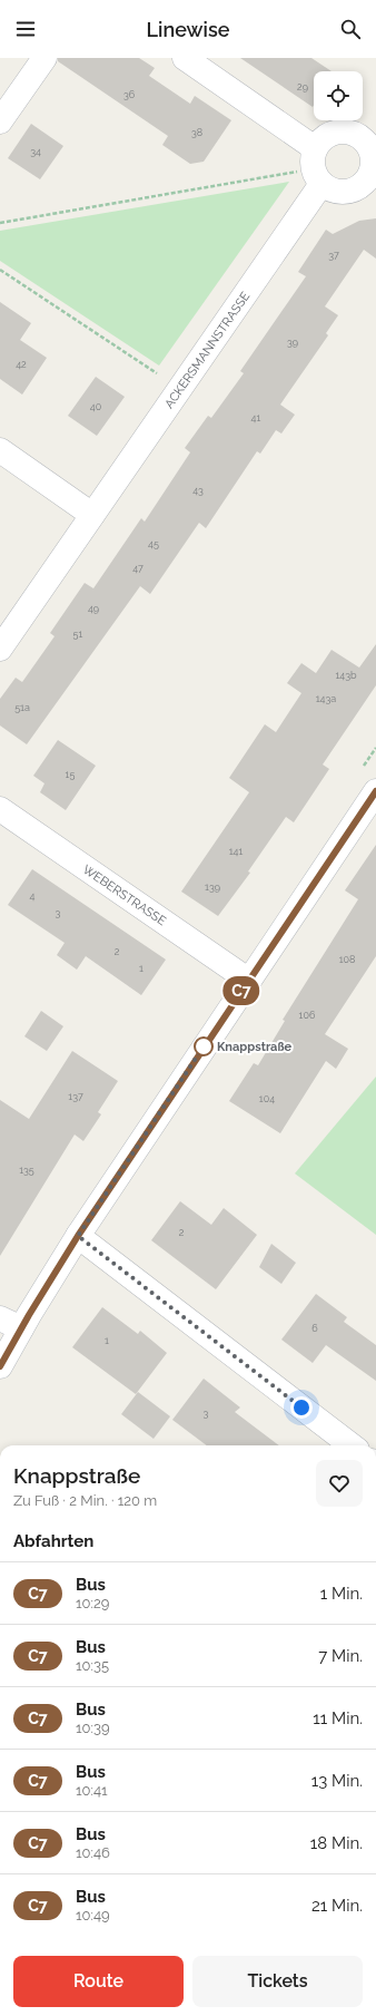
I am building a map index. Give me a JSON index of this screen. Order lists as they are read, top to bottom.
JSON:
{
  "streets": {
    "street": ["ACKERSMANNSTRASSE", "WEBERSTRASSE"]
  },
  "places": ["Knappstraße"],
  "lines": ["bus line C7"],
  "house_numbers": [
    "29",
    "36",
    "38",
    "34",
    "37",
    "39",
    "42",
    "40",
    "41",
    "43",
    "45",
    "47",
    "49",
    "51",
    "143b",
    "143a",
    "51a",
    "15",
    "141",
    "139",
    "4",
    "3",
    "2",
    "108",
    "1",
    "106",
    "137",
    "104",
    "135",
    "2",
    "6",
    "1",
    "3"
  ],
  "page": {
    "header": "Linewise",
    "on_map": "C7",
    "heading": [
      ["Knappstraße", "Zu Fuß · 2 Min. · 120 m"],
      "Abfahrten"
    ],
    "list": [
      {
        "mark": "C7",
        "name": "Bus",
        "note": "10:29",
        "value": "1 Min."
      },
      {
        "mark": "C7",
        "name": "Bus",
        "note": "10:35",
        "value": "7 Min."
      },
      {
        "mark": "C7",
        "name": "Bus",
        "note": "10:39",
        "value": "11 Min."
      },
      {
        "mark": "C7",
        "name": "Bus",
        "note": "10:41",
        "value": "13 Min."
      },
      {
        "mark": "C7",
        "name": "Bus",
        "note": "10:46",
        "value": "18 Min."
      },
      {
        "mark": "C7",
        "name": "Bus",
        "note": "10:49",
        "value": "21 Min."
      }
    ],
    "buttons": ["Route", "Tickets"]
  }
}
